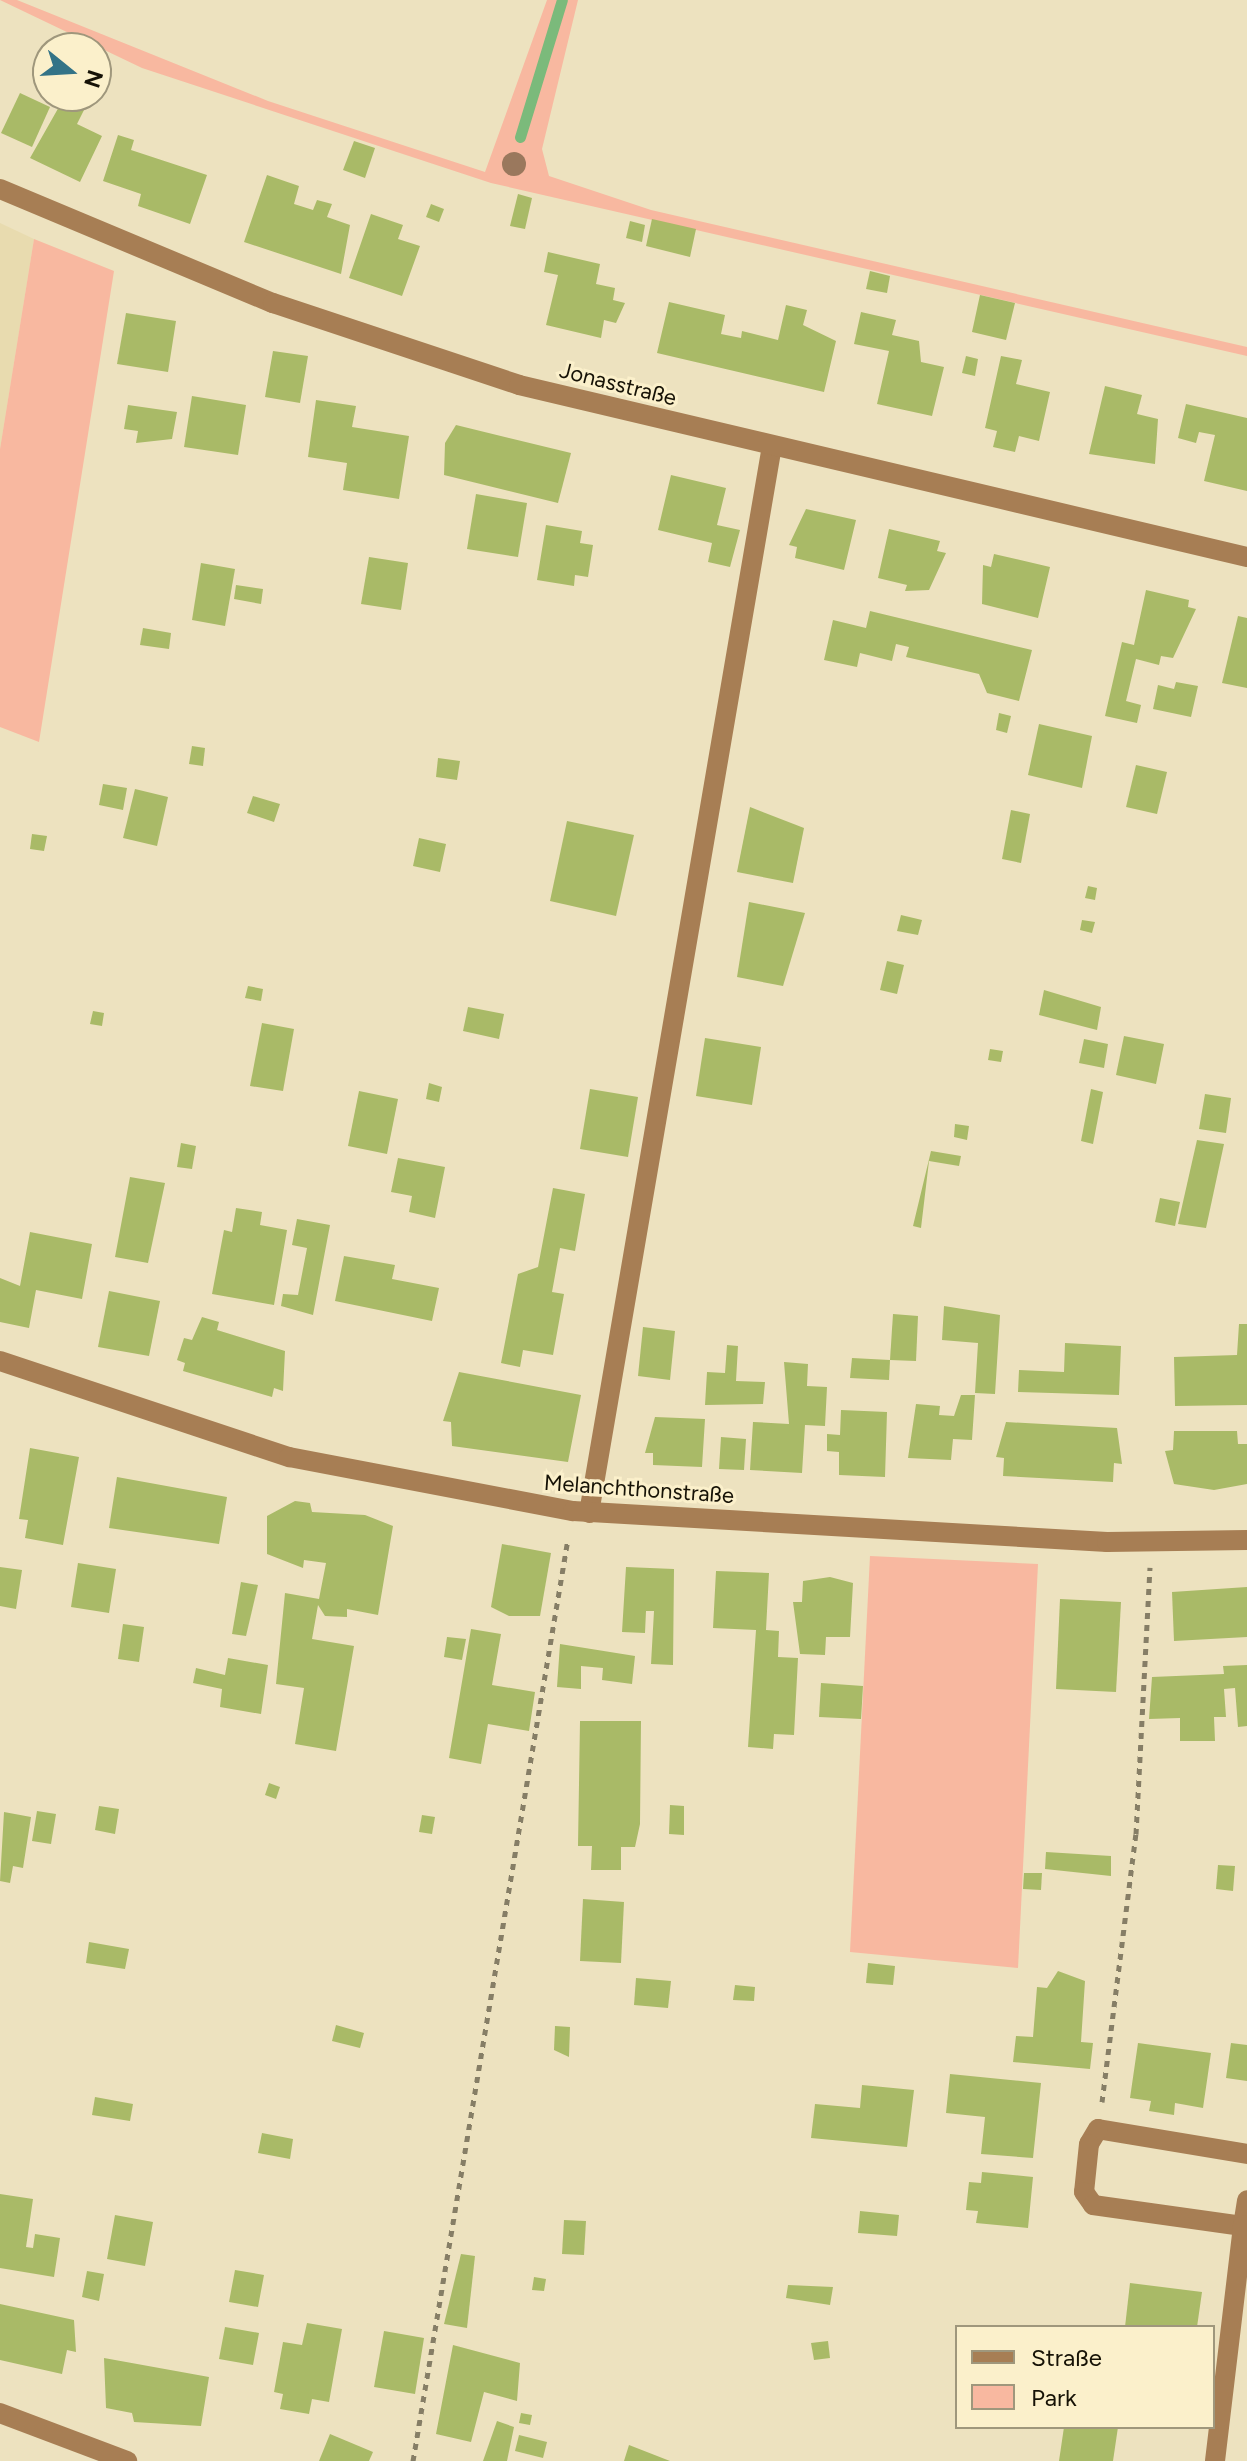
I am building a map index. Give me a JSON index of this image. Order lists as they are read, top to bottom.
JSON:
{
  "streets": {
    "street": ["Jonasstraße", "Melanchthonstraße"]
  },
  "legend": ["Straße", "Park"],
  "north": "right"
}
